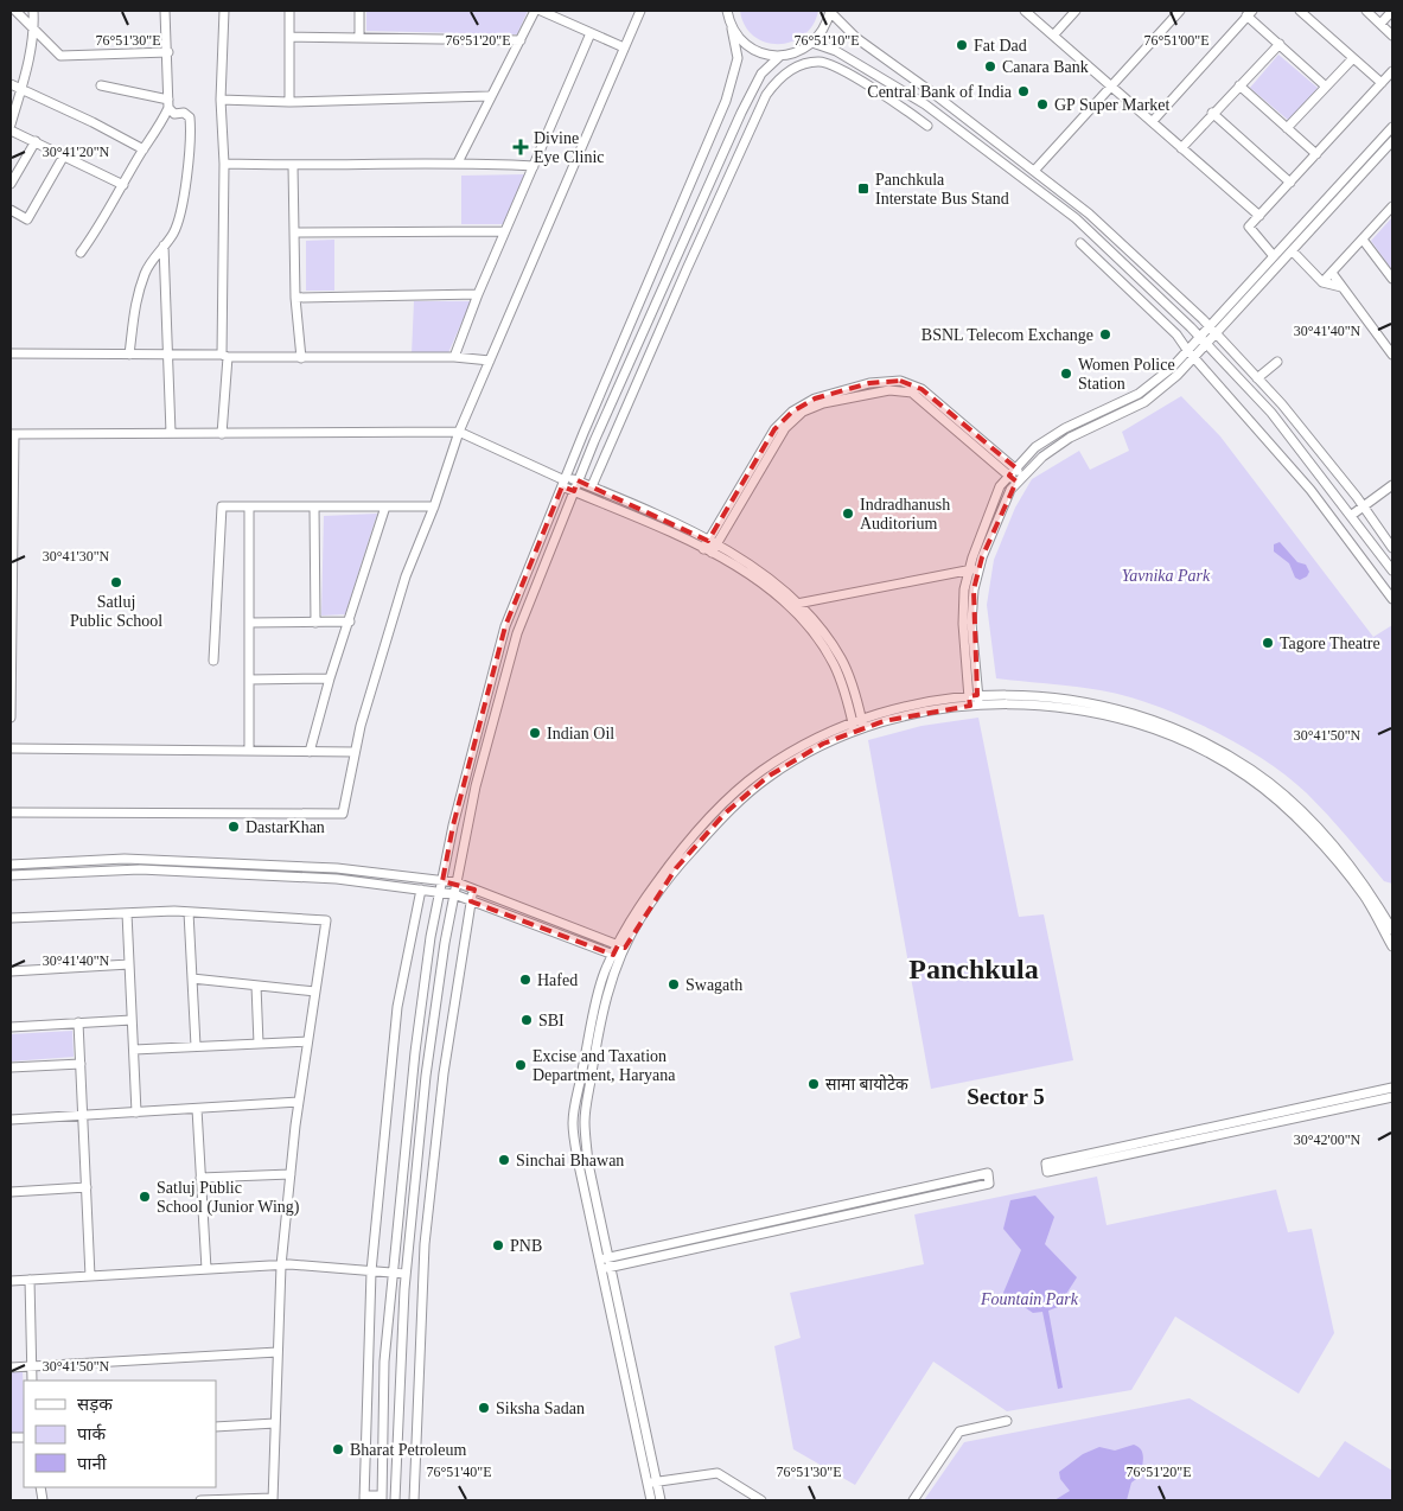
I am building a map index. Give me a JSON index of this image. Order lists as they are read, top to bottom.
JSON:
{
  "districts": ["Panchkula", "Sector 5"],
  "parks": ["Yavnika Park", "Fountain Park"],
  "places": {
    "other": [
      "Fat Dad",
      "Canara Bank",
      "Central Bank of India",
      "GP Super Market",
      "BSNL Telecom Exchange",
      "Women Police Station",
      "Indradhanush Auditorium",
      "Satluj Public School",
      "Tagore Theatre",
      "Indian Oil",
      "DastarKhan",
      "Hafed",
      "Swagath",
      "SBI",
      "Excise and Taxation Department, Haryana",
      "सामा बायोटेक",
      "Sinchai Bhawan",
      "Satluj Public School (Junior Wing)",
      "PNB",
      "Siksha Sadan",
      "Bharat Petroleum"
    ],
    "health": ["Divine Eye Clinic"],
    "transit": ["Panchkula Interstate Bus Stand"]
  },
  "legend": ["सड़क", "पार्क", "पानी"],
  "coordinates": [
    "76°51'30\"E",
    "76°51'20\"E",
    "76°51'10\"E",
    "76°51'00\"E",
    "30°41'20\"N",
    "30°41'40\"N",
    "30°41'30\"N",
    "30°41'50\"N",
    "30°42'00\"N",
    "76°51'40\"E"
  ]
}
